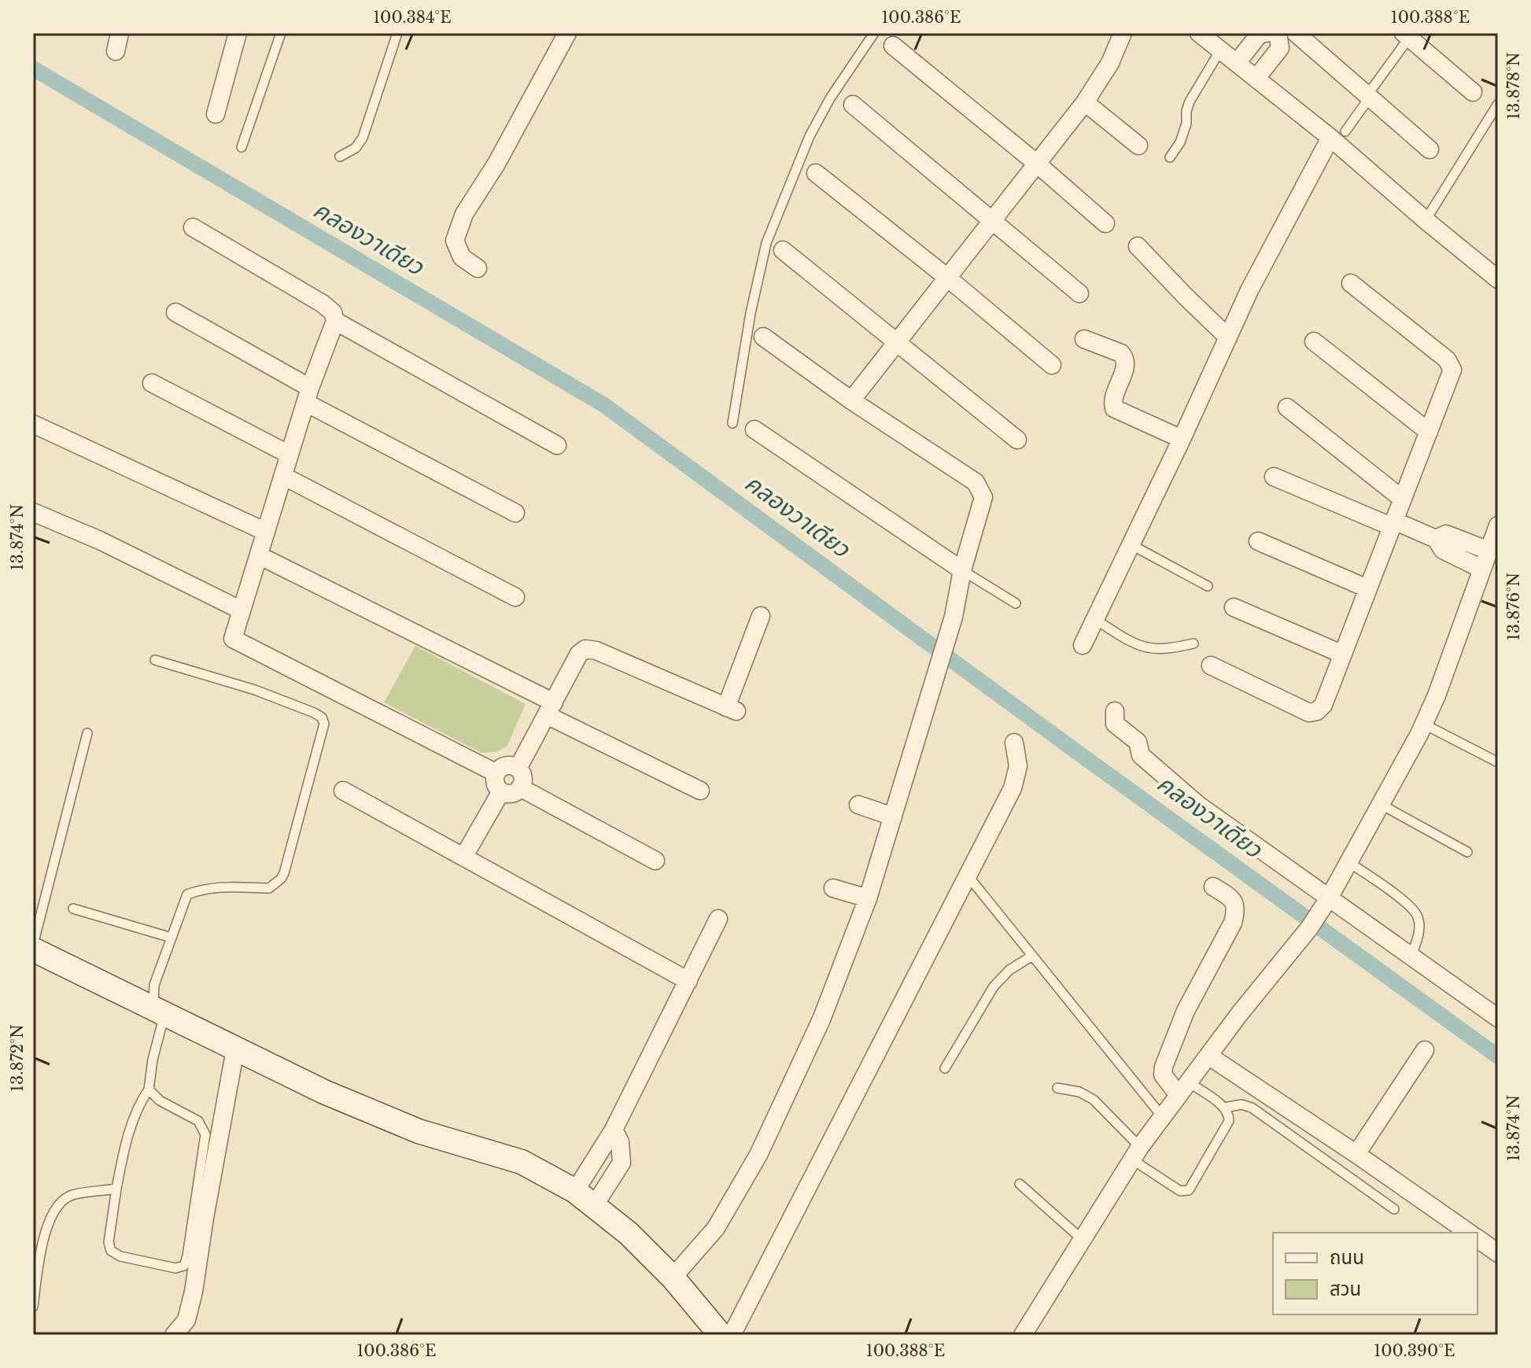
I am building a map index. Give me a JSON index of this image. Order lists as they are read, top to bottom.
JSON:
{
  "water": ["คลองวาเดียว"],
  "legend": ["ถนน", "สวน"],
  "coordinates": [
    "100.384°E",
    "100.386°E",
    "100.388°E",
    "13.878°N",
    "13.874°N",
    "13.876°N",
    "13.872°N",
    "100.390°E"
  ]
}
